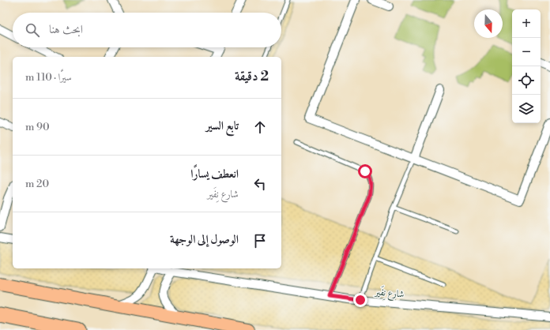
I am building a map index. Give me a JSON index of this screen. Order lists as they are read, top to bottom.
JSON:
{
  "streets": {
    "street": ["شارع نِفَير"]
  },
  "north": "bottom",
  "page": {
    "map_buttons": ["+", "−"],
    "search": "ابحث هنا",
    "heading": ["2 دقيقة", "سيرًا · 110 m"],
    "list": [
      ["تابع السير", "90 m"],
      ["انعطف يسارًا", "شارع نِفَير", "20 m"],
      "الوصول إلى الوجهة"
    ]
  }
}
